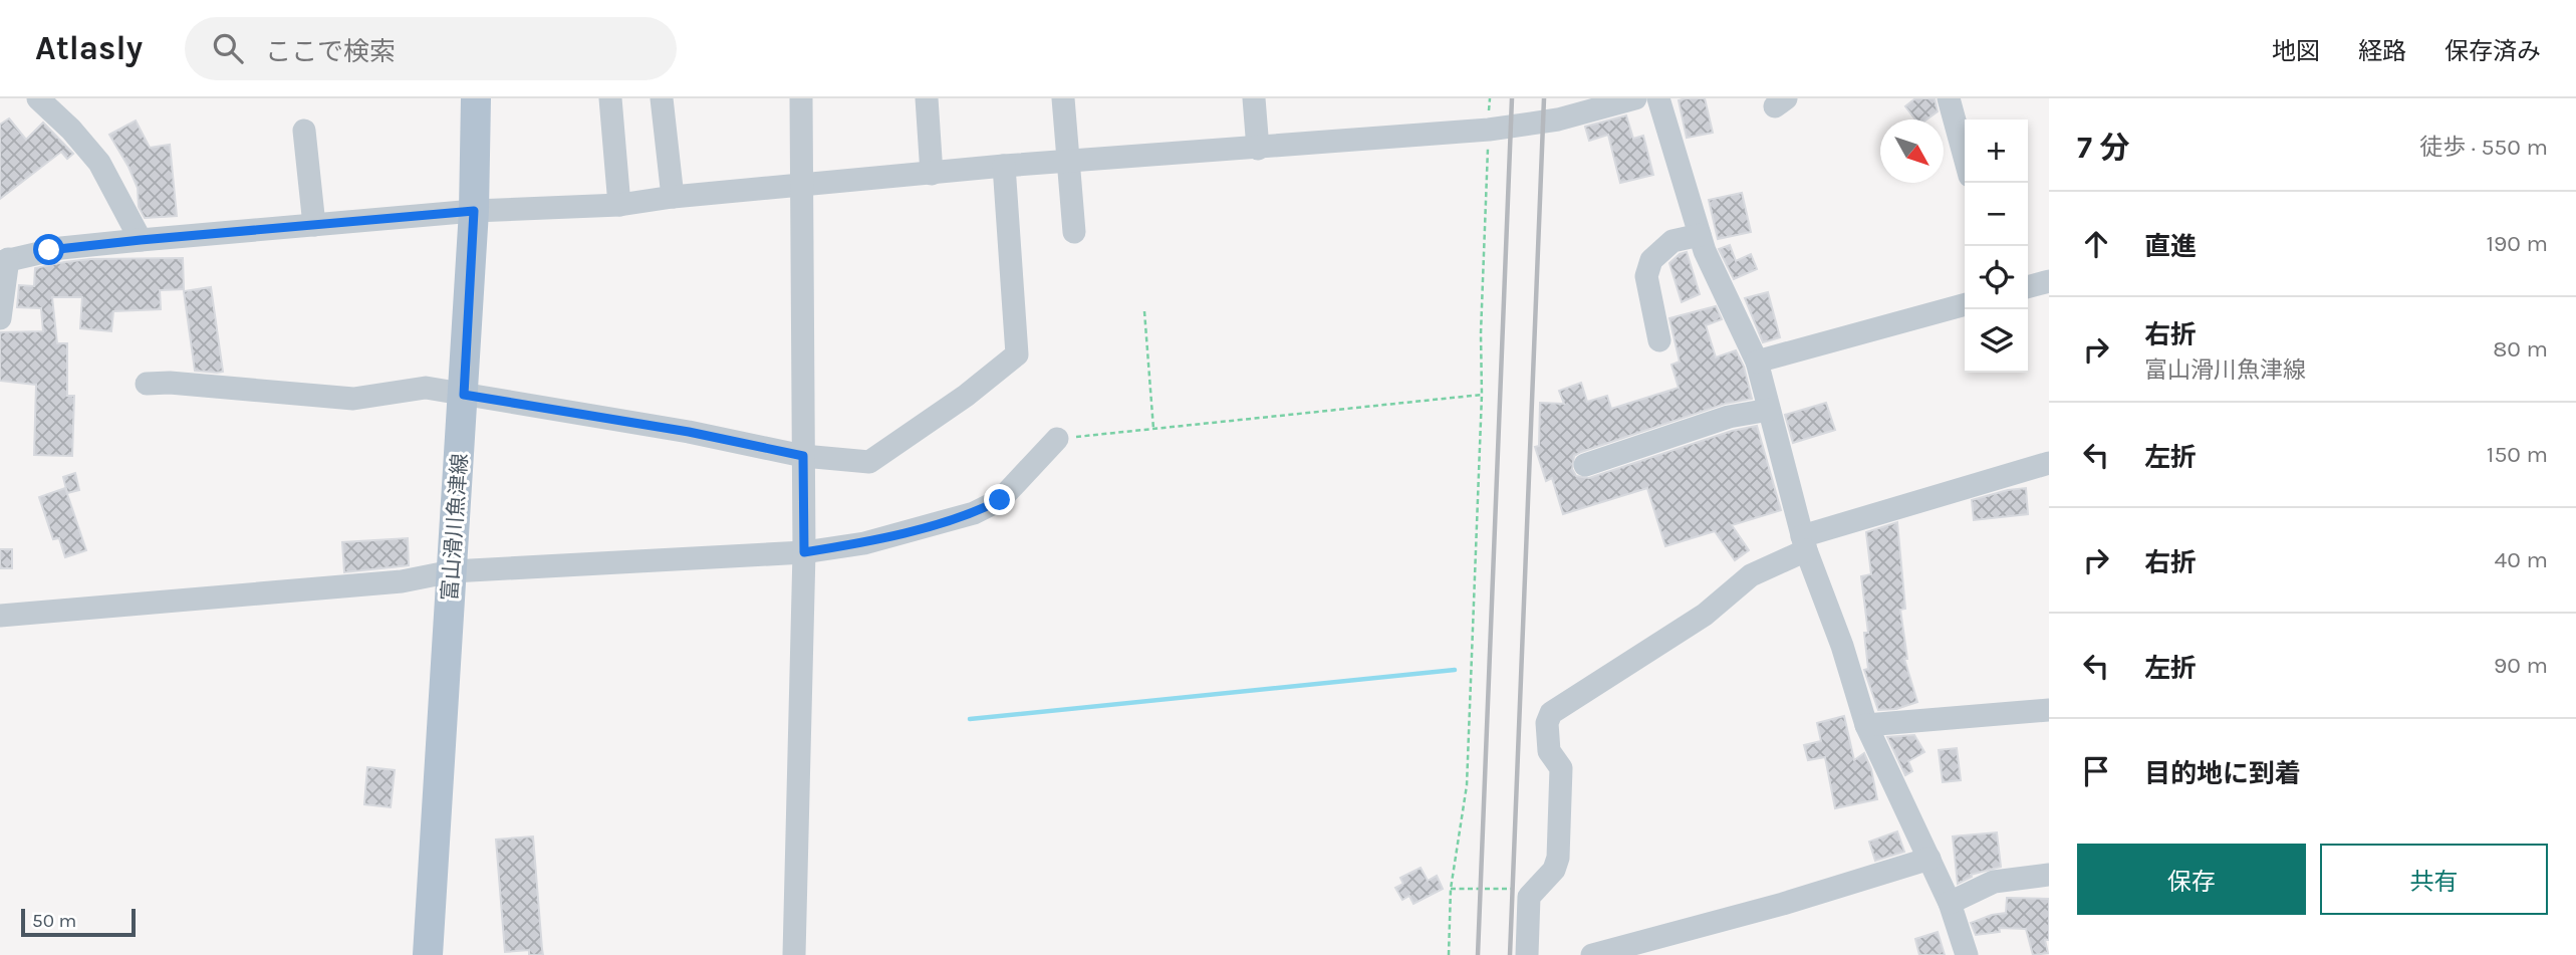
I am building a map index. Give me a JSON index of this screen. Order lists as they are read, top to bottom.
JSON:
{
  "streets": {
    "main road": ["富山滑川魚津線"]
  },
  "scale_bar": "50 m",
  "north": "bottom right",
  "page": {
    "header": "Atlasly",
    "search": "ここで検索",
    "nav": ["地図", "経路", "保存済み"],
    "heading": ["7 分", "徒歩 · 550 m"],
    "map_buttons": ["+", "−"],
    "list": [
      ["直進", "190 m"],
      ["右折", "富山滑川魚津線", "80 m"],
      ["左折", "150 m"],
      ["右折", "40 m"],
      ["左折", "90 m"],
      "目的地に到着"
    ],
    "buttons": ["保存", "共有"],
    "scale": "50 m"
  }
}
